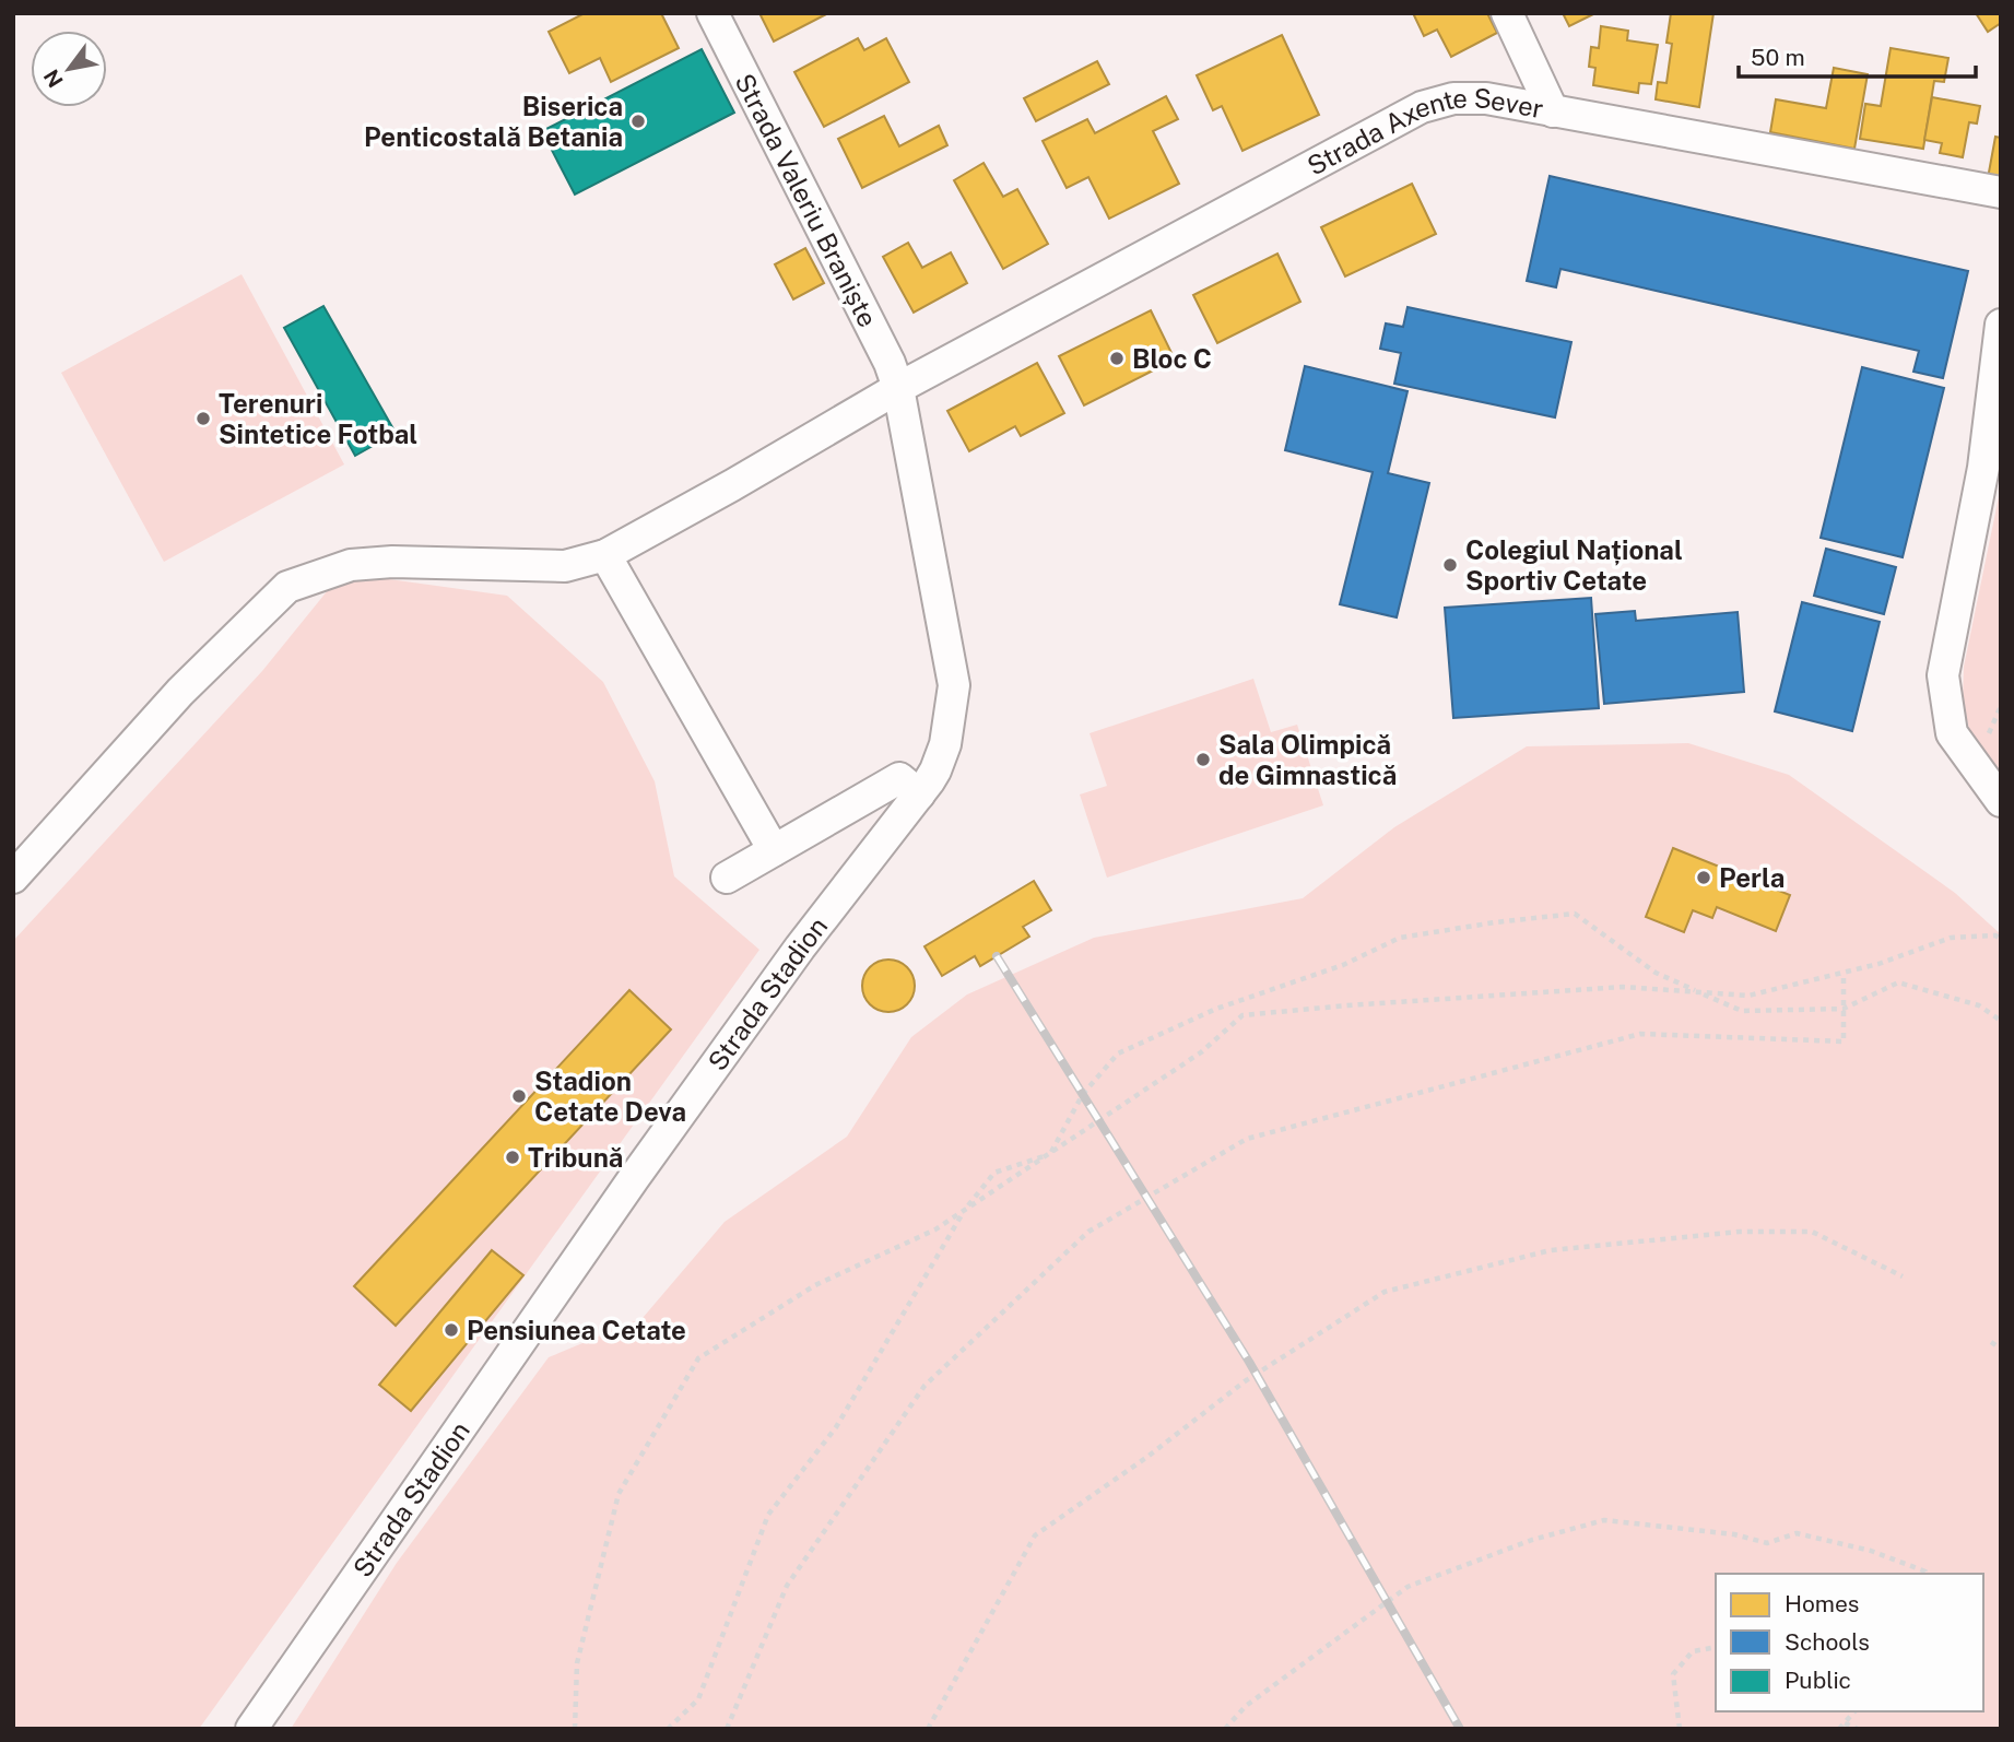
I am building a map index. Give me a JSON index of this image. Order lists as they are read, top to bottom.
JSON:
{
  "streets": {
    "street": ["Strada Axente Sever", "Strada Valeriu Braniște", "Strada Stadion"]
  },
  "crossings": [
    ["Strada Axente Sever", "Strada Valeriu Braniște"],
    ["Strada Axente Sever", "Strada Stadion"],
    ["Strada Valeriu Braniște", "Strada Stadion"]
  ],
  "places": [
    "Biserica Penticostală Betania",
    "Bloc C",
    "Terenuri Sintetice Fotbal",
    "Colegiul Național Sportiv Cetate",
    "Sala Olimpică de Gimnastică",
    "Perla",
    "Stadion Cetate Deva",
    "Tribună",
    "Pensiunea Cetate"
  ],
  "legend": ["Homes", "Schools", "Public"],
  "scale_bar": "50 m",
  "north": "bottom left"
}
